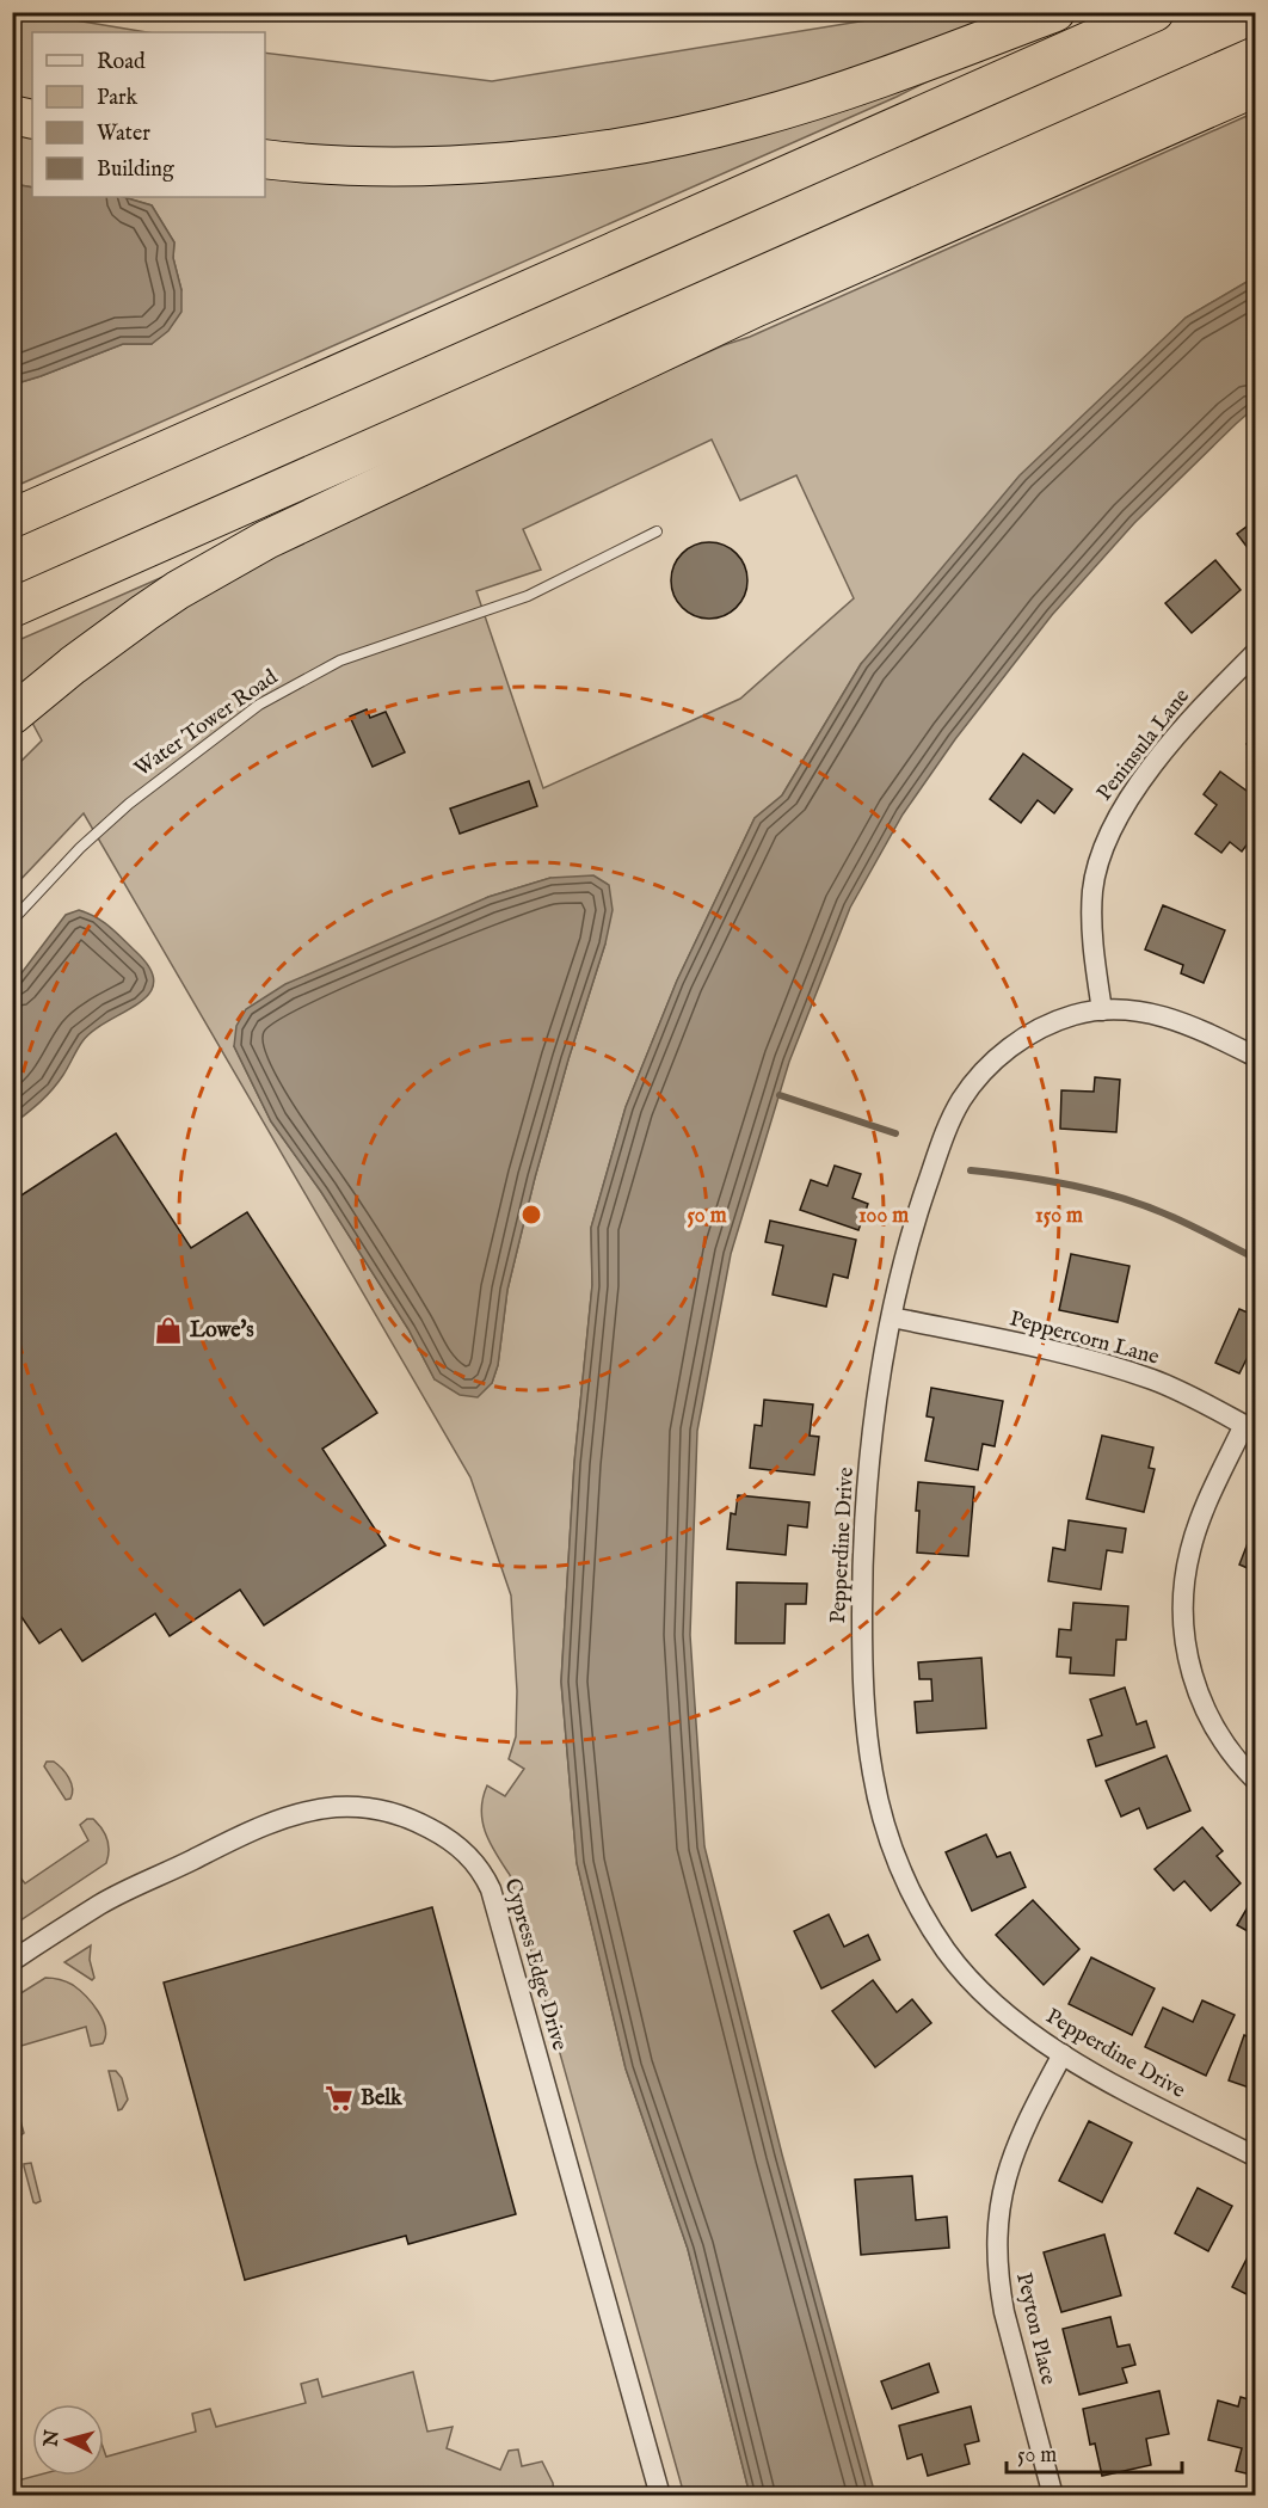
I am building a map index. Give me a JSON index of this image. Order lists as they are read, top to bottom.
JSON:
{
  "streets": {
    "street": [
      "Peninsula Lane",
      "Peppercorn Lane",
      "Pepperdine Drive",
      "Cypress Edge Drive",
      "Peyton Place"
    ],
    "lane": ["Water Tower Road"]
  },
  "crossings": [
    ["Peninsula Lane", "Pepperdine Drive"],
    ["Peppercorn Lane", "Pepperdine Drive"],
    ["Pepperdine Drive", "Peyton Place"]
  ],
  "places": {
    "shop": ["Lowe's"],
    "supermarket": ["Belk"]
  },
  "legend": [
    "Road",
    "Park",
    "Water",
    "Building"
  ],
  "scale_bar": "50 m",
  "north": "left",
  "rings": ["50 m", "100 m", "150 m"]
}
